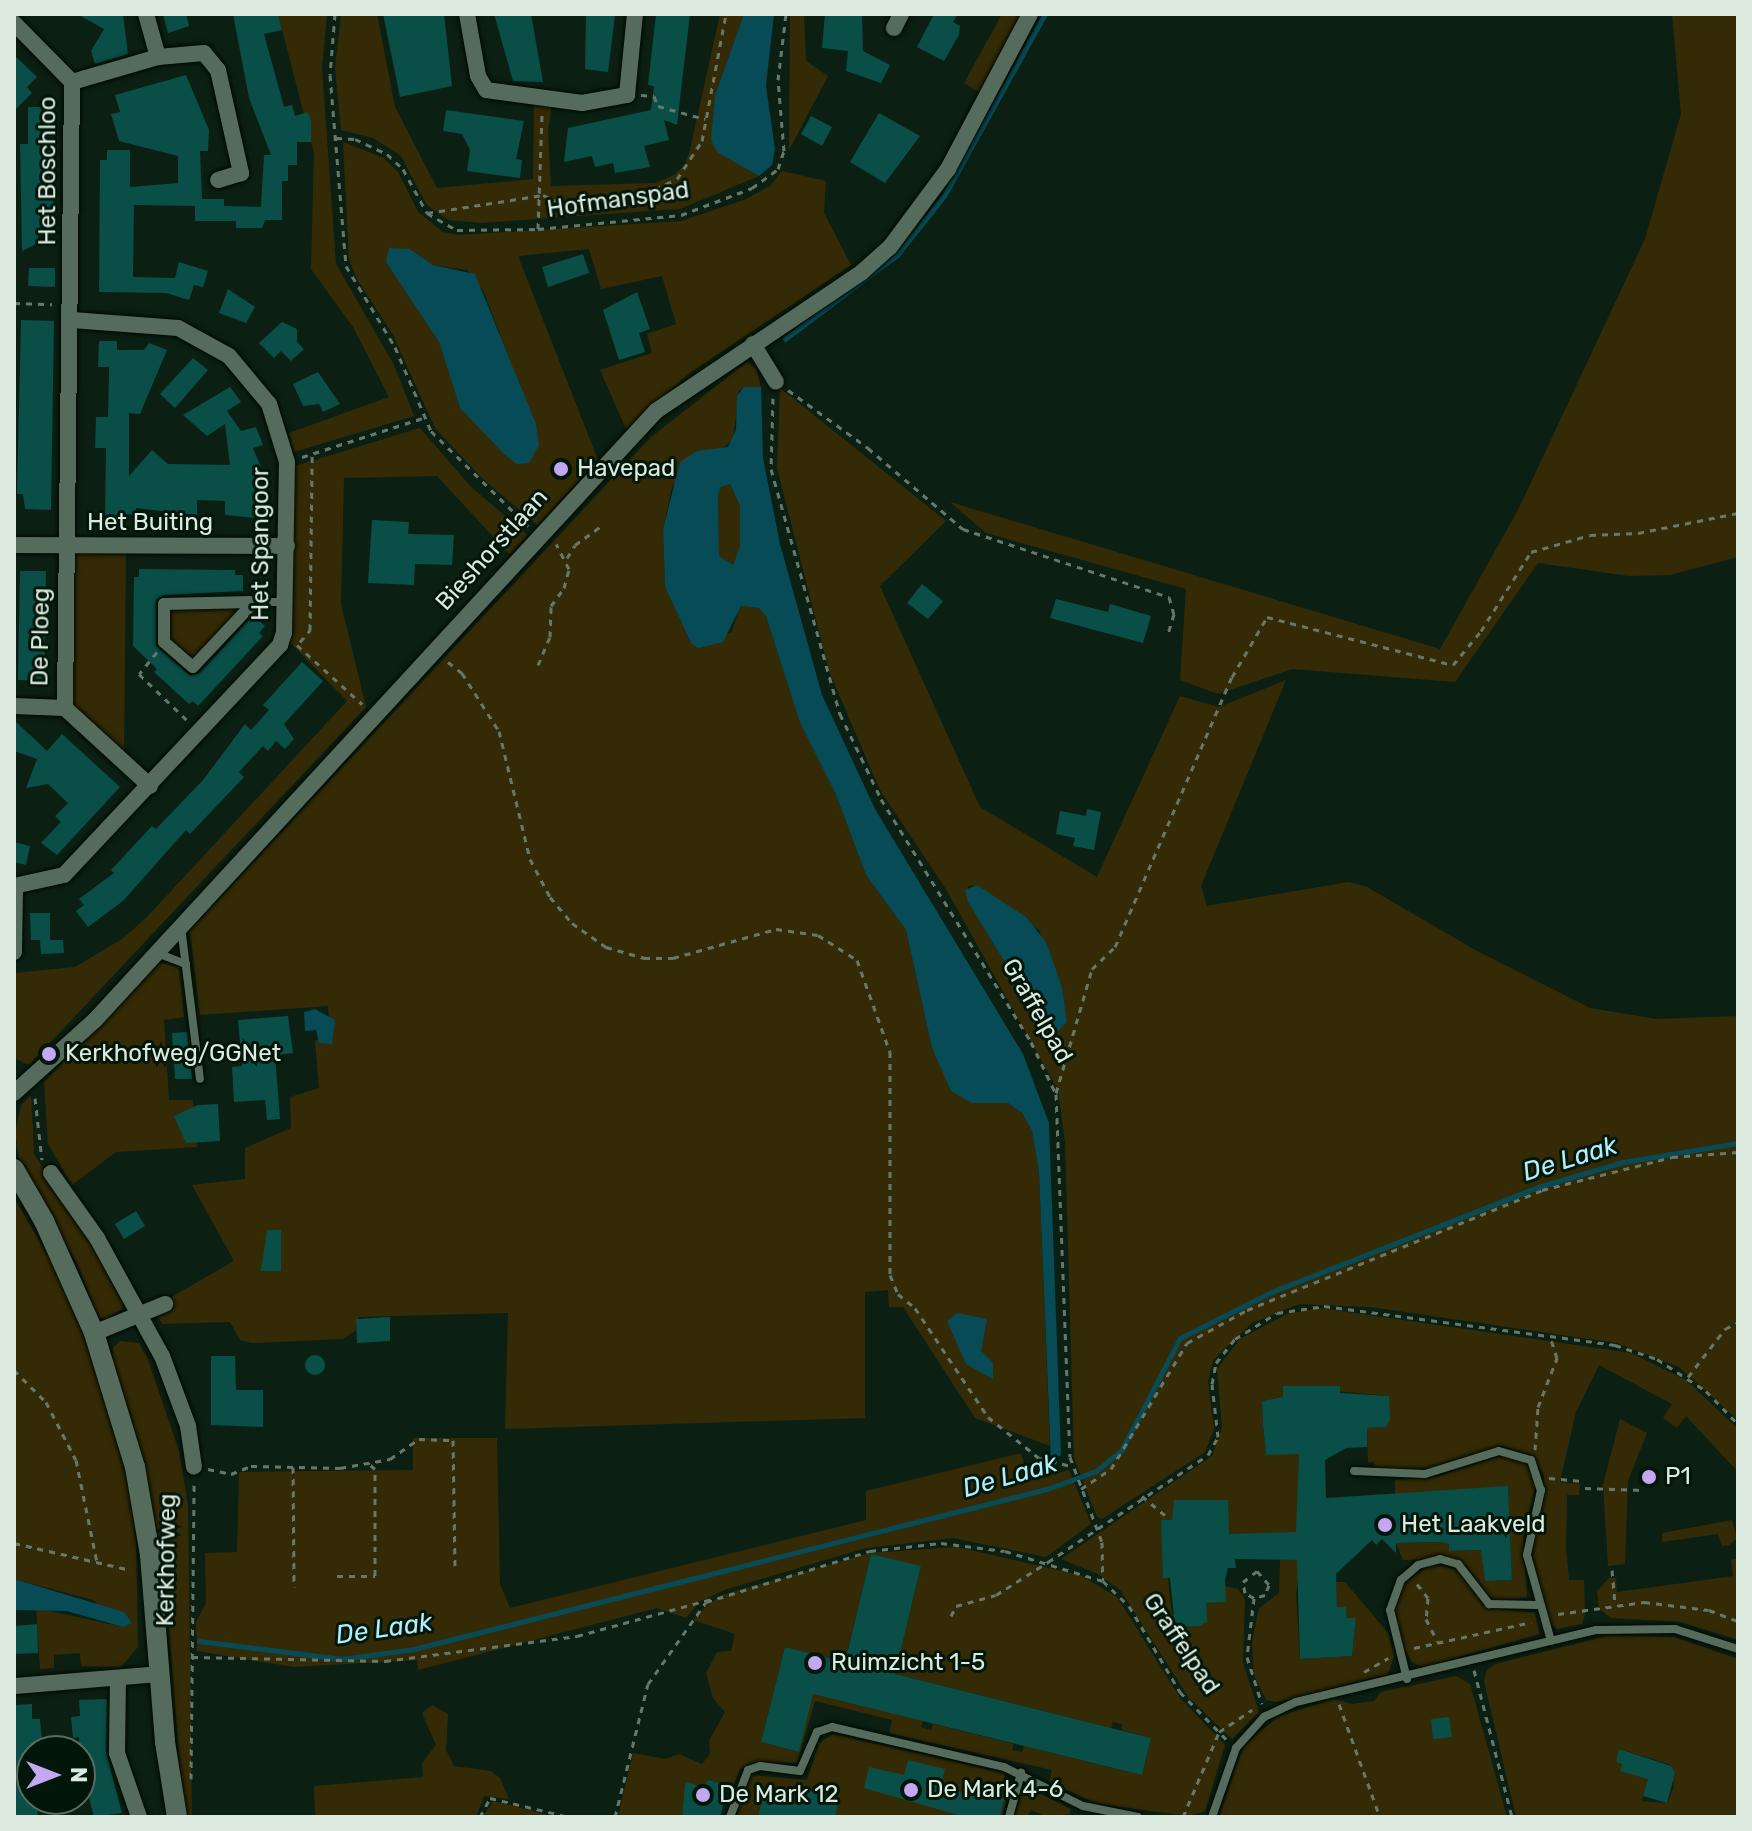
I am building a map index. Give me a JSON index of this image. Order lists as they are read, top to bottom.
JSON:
{
  "streets": {
    "street": [
      "Het Boschloo",
      "Het Buiting",
      "Het Spangoor",
      "Bieshorstlaan",
      "De Ploeg",
      "Kerkhofweg"
    ],
    "path": ["Hofmanspad", "Graffelpad"]
  },
  "crossings": [
    ["Het Boschloo", "Het Buiting"],
    ["Het Boschloo", "Het Spangoor"],
    ["Het Boschloo", "De Ploeg"],
    ["Het Buiting", "Het Spangoor"],
    ["Het Buiting", "De Ploeg"],
    ["Het Spangoor", "De Ploeg"]
  ],
  "water": ["De Laak"],
  "places": [
    "Havepad",
    "Kerkhofweg/GGNet",
    "P1",
    "Het Laakveld",
    "Ruimzicht 1-5",
    "De Mark 4-6",
    "De Mark 12"
  ],
  "north": "right"
}
